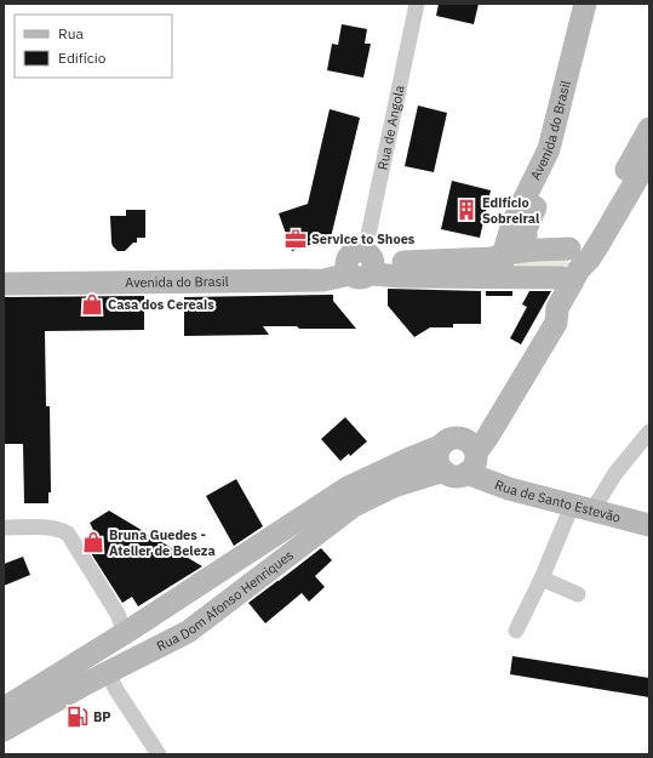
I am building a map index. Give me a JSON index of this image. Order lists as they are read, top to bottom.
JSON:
{
  "streets": {
    "street": [
      "Rua de Angola",
      "Avenida do Brasil",
      "Rua de Santo Estevão",
      "Rua Dom Afonso Henriques"
    ]
  },
  "crossings": [
    ["Rua de Angola", "Avenida do Brasil"],
    ["Rua de Santo Estevão", "Rua Dom Afonso Henriques"]
  ],
  "places": {
    "building": ["Edifício Sobreiral"],
    "office": ["Service to Shoes"],
    "shop": ["Casa dos Cereais", "Bruna Guedes - Atelier de Beleza"],
    "fuel station": ["BP"]
  },
  "legend": ["Rua", "Edifício"]
}
